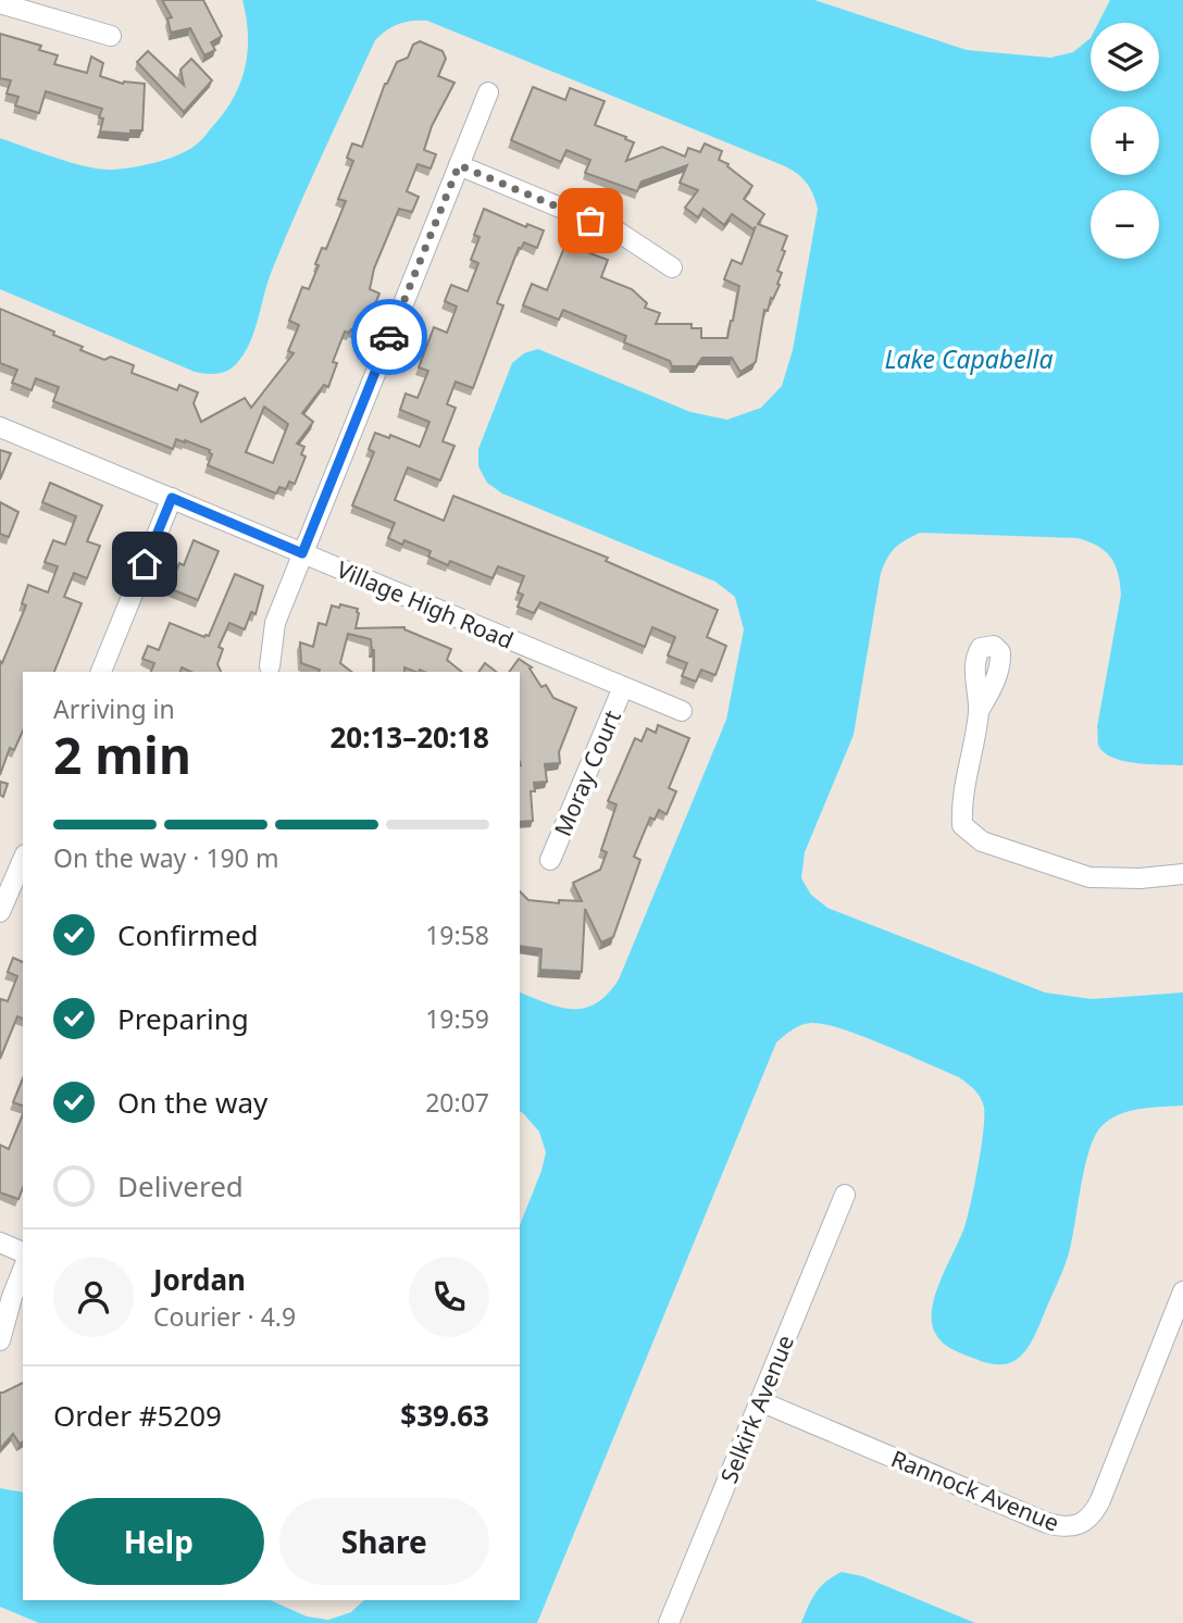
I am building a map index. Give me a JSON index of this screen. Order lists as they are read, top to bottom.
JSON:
{
  "streets": {
    "street": [
      "Village High Road",
      "Moray Court",
      "Selkirk Avenue",
      "Rannock Avenue"
    ]
  },
  "crossings": [
    ["Village High Road", "Moray Court"],
    ["Selkirk Avenue", "Rannock Avenue"]
  ],
  "water": ["Lake Capabella"],
  "page": {
    "map_buttons": ["+", "−"],
    "heading": ["2 min", "Arriving in", "20:13–20:18"],
    "panel": [
      "Jordan",
      "Courier · 4.9",
      "Order #5209",
      "$39.63"
    ],
    "bar": "On the way · 190 m",
    "list": [
      ["Confirmed", "19:58"],
      ["Preparing", "19:59"],
      ["On the way", "20:07"],
      "Delivered"
    ],
    "buttons": ["Help", "Share"]
  }
}
